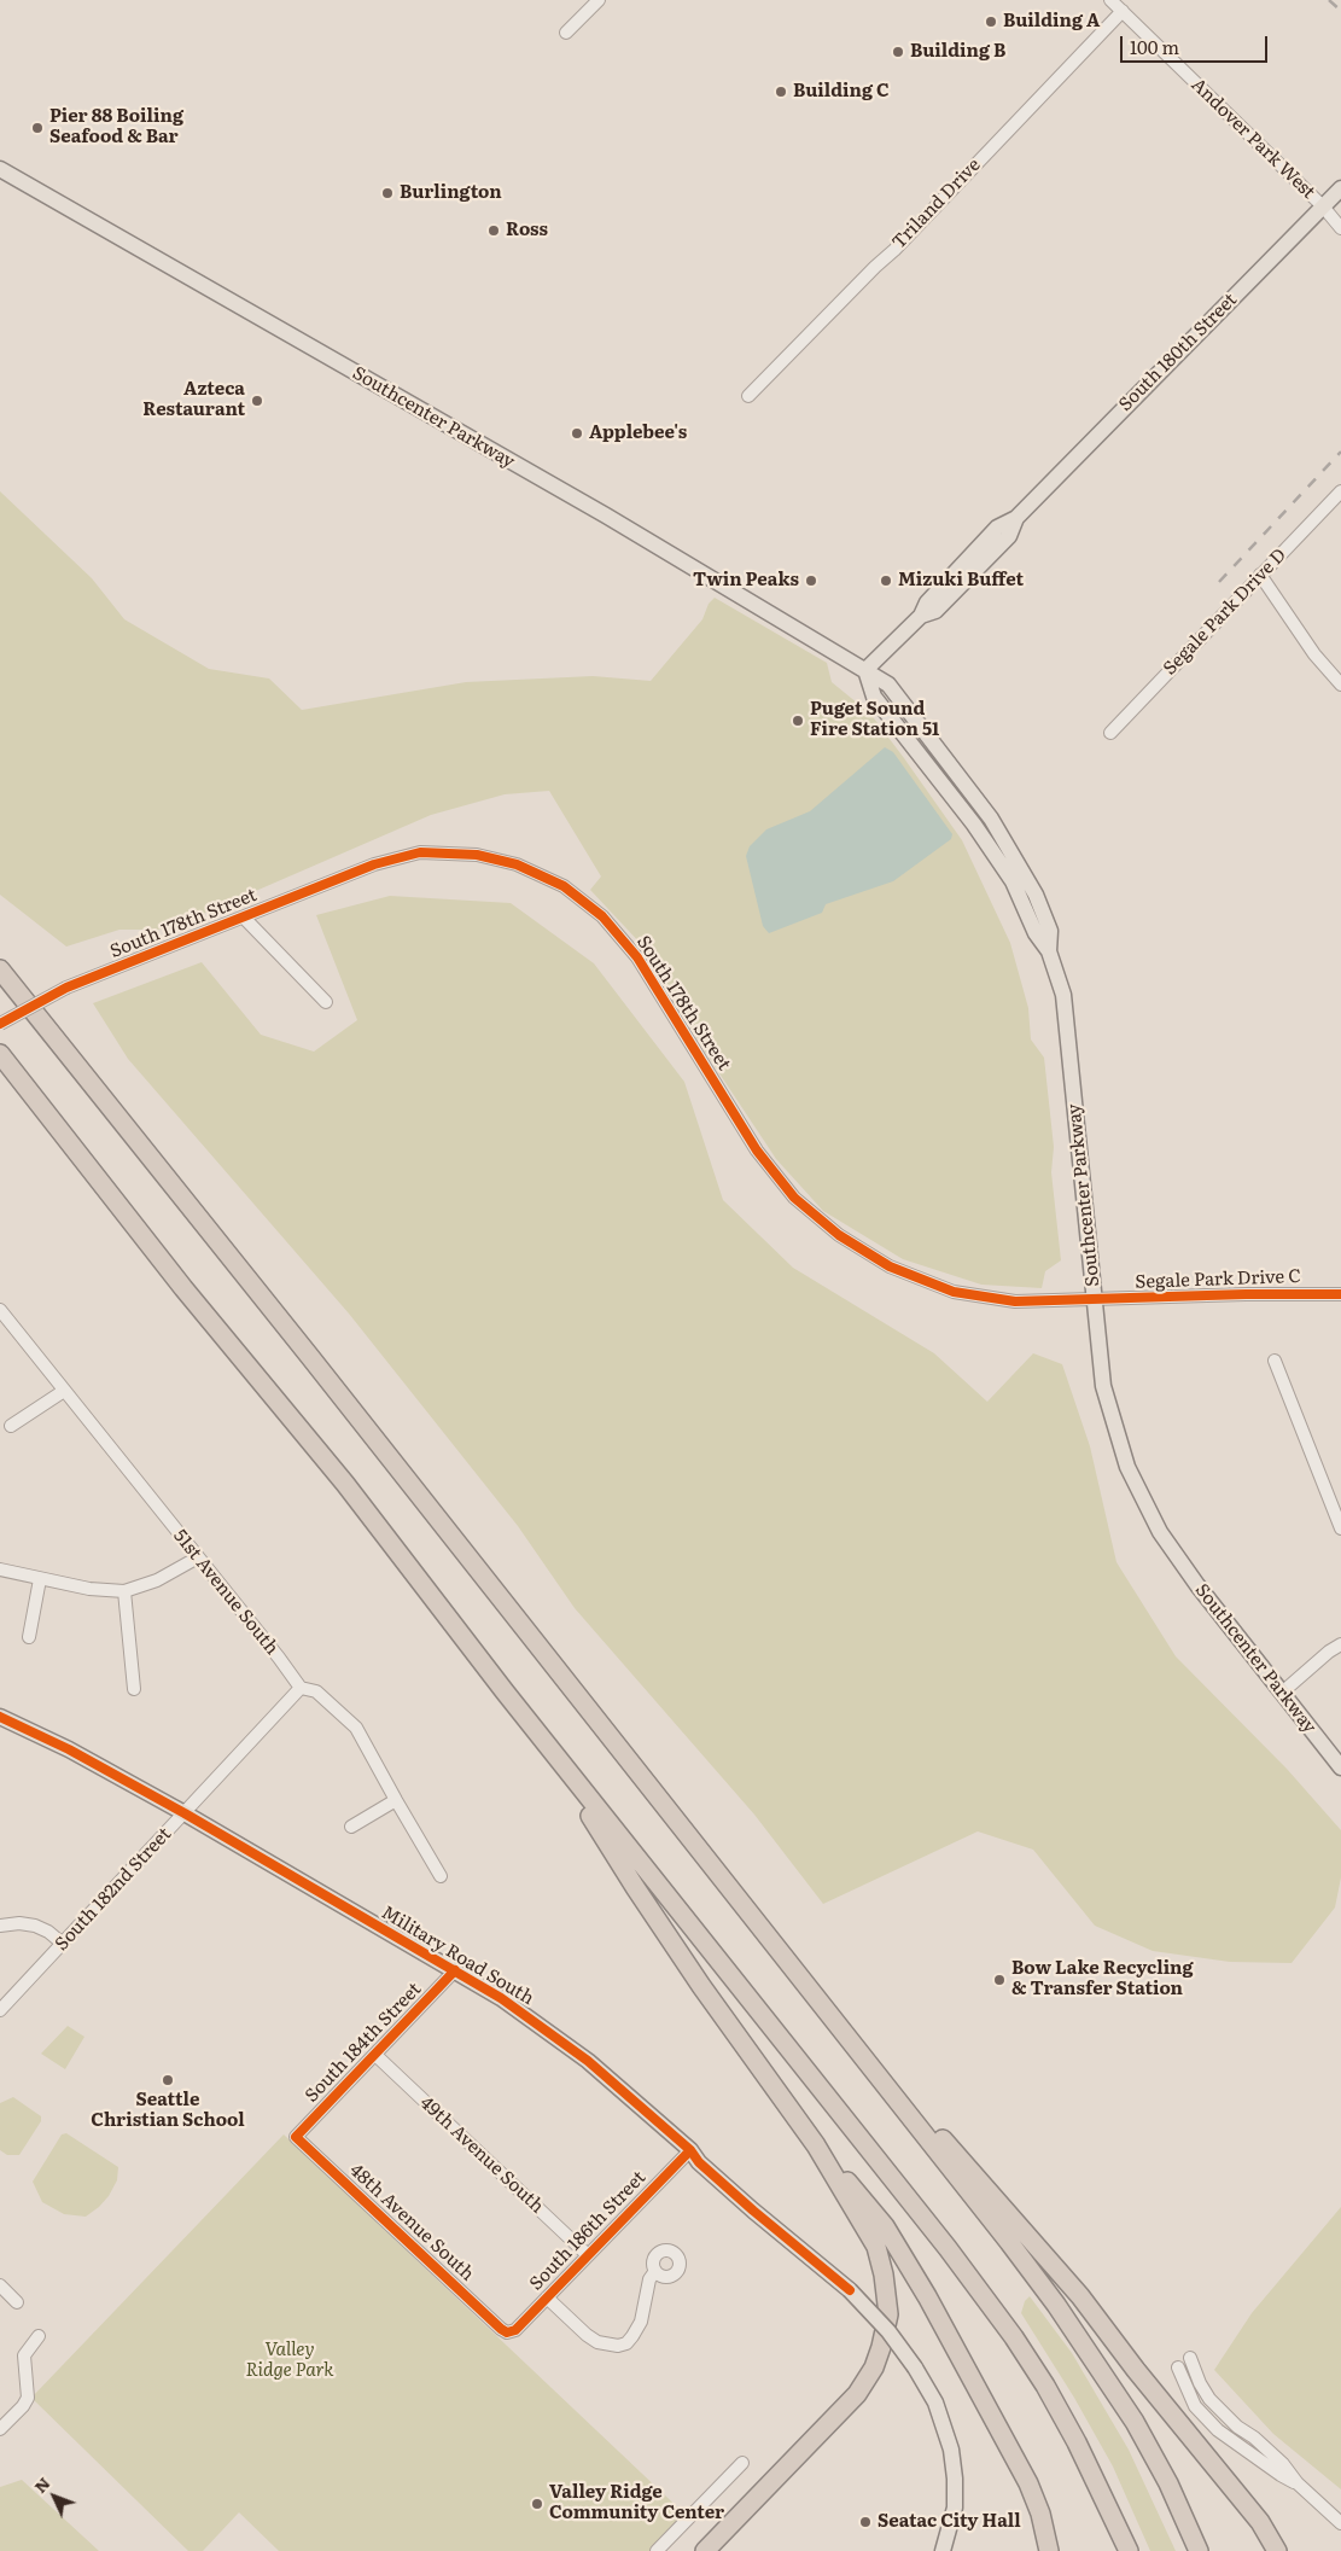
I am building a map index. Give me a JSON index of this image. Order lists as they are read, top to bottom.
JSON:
{
  "streets": {
    "main road": ["South 180th Street", "Southcenter Parkway", "Military Road South"],
    "street": [
      "Andover Park West",
      "Triland Drive",
      "Segale Park Drive D",
      "South 178th Street",
      "Segale Park Drive C",
      "51st Avenue South",
      "South 182nd Street",
      "South 184th Street",
      "49th Avenue South",
      "48th Avenue South",
      "South 186th Street"
    ]
  },
  "crossings": [
    ["Andover Park West", "Triland Drive"],
    ["Andover Park West", "South 180th Street"],
    ["South 180th Street", "Southcenter Parkway"],
    ["Southcenter Parkway", "South 178th Street"],
    ["Southcenter Parkway", "Segale Park Drive C"],
    ["South 178th Street", "Segale Park Drive C"],
    ["51st Avenue South", "South 182nd Street"],
    ["South 182nd Street", "Military Road South"],
    ["Military Road South", "South 184th Street"],
    ["Military Road South", "South 186th Street"],
    ["South 184th Street", "49th Avenue South"],
    ["South 184th Street", "48th Avenue South"],
    ["49th Avenue South", "South 186th Street"],
    ["48th Avenue South", "South 186th Street"]
  ],
  "parks": ["Valley Ridge Park"],
  "places": [
    "Building A",
    "Building B",
    "Building C",
    "Pier 88 Boiling Seafood & Bar",
    "Burlington",
    "Ross",
    "Azteca Restaurant",
    "Applebee's",
    "Twin Peaks",
    "Mizuki Buffet",
    "Puget Sound Fire Station 51",
    "Bow Lake Recycling & Transfer Station",
    "Seattle Christian School",
    "Valley Ridge Community Center",
    "Seatac City Hall"
  ],
  "scale_bar": "100 m",
  "north": "top left"
}
